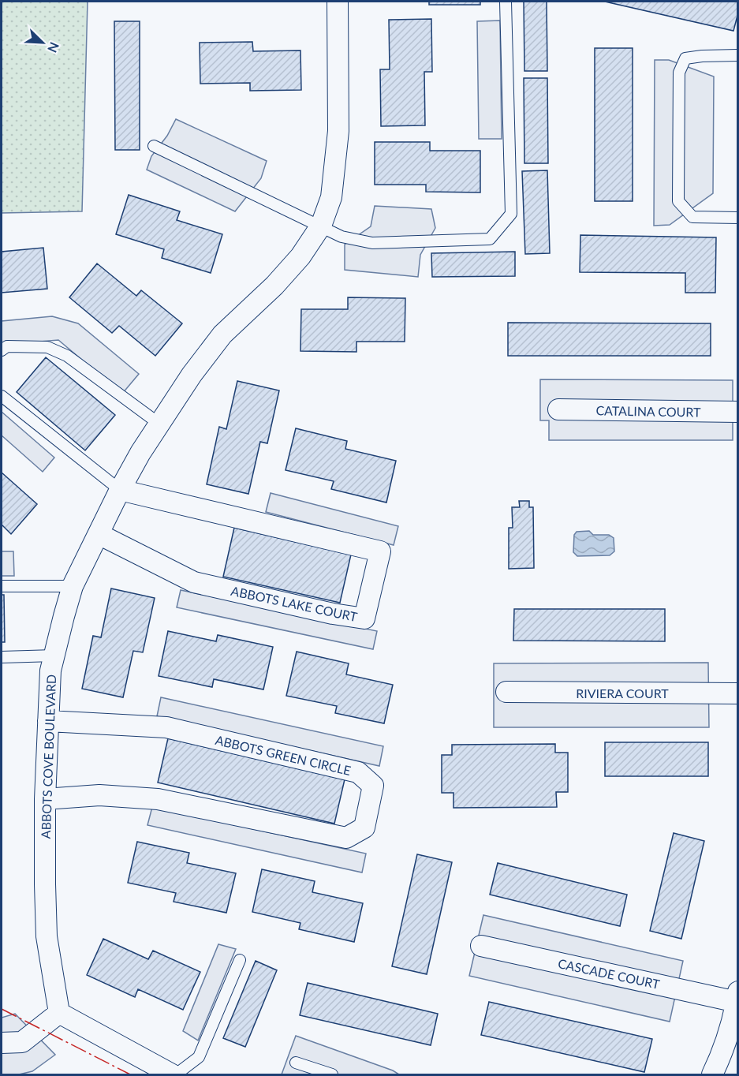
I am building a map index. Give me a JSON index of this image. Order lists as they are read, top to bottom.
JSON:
{
  "streets": {
    "street": [
      "CATALINA COURT",
      "ABBOTS LAKE COURT",
      "RIVIERA COURT",
      "ABBOTS GREEN CIRCLE",
      "ABBOTS COVE BOULEVARD",
      "CASCADE COURT"
    ]
  },
  "crossings": [
    ["ABBOTS LAKE COURT", "ABBOTS COVE BOULEVARD"],
    ["ABBOTS GREEN CIRCLE", "ABBOTS COVE BOULEVARD"]
  ],
  "north": "bottom right"
}
